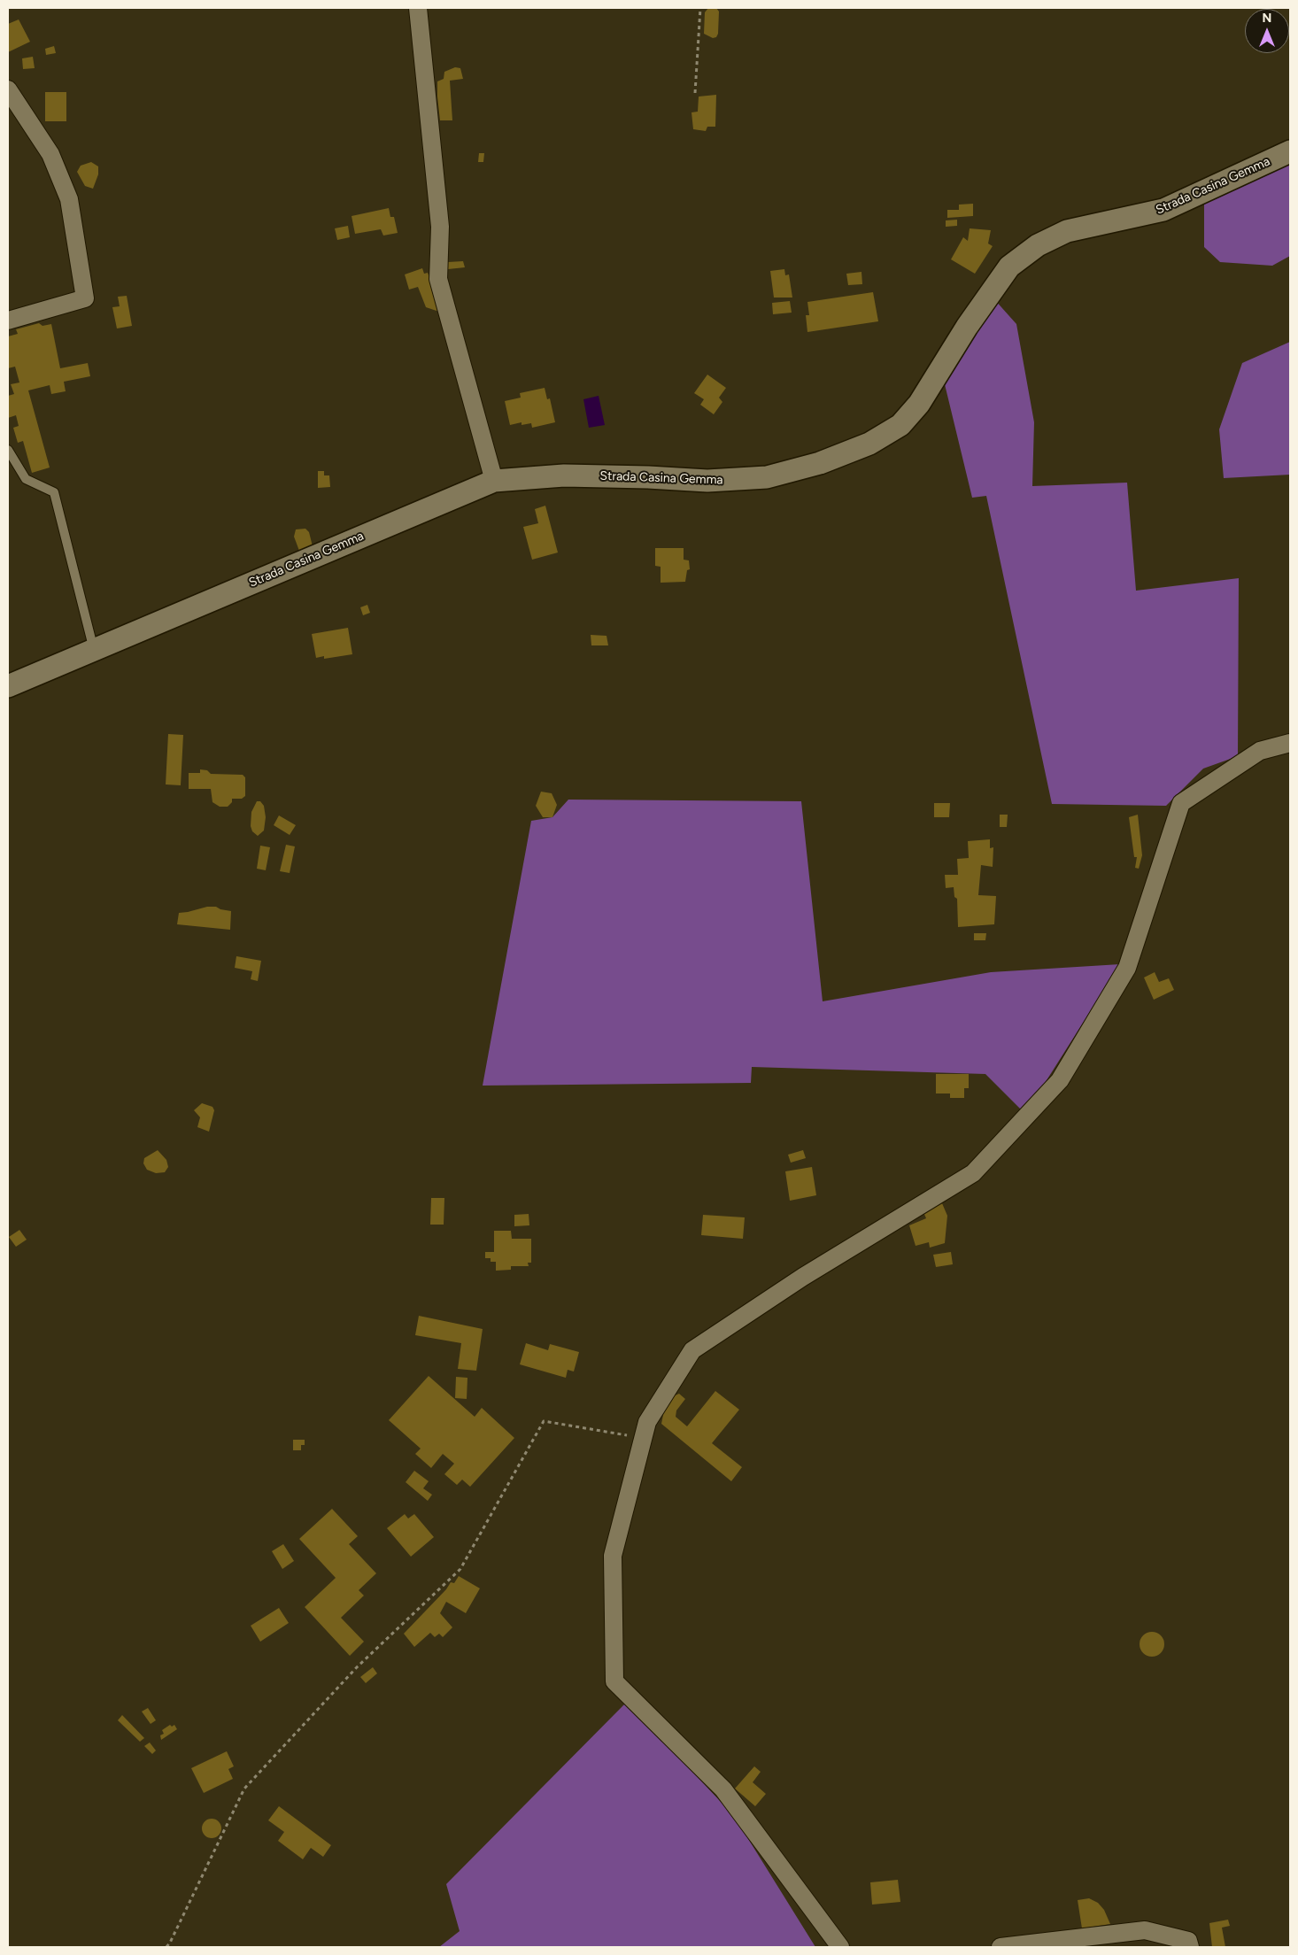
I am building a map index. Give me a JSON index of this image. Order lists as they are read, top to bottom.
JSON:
{
  "streets": {
    "street": ["Strada Casina Gemma"]
  },
  "north": "top"
}
